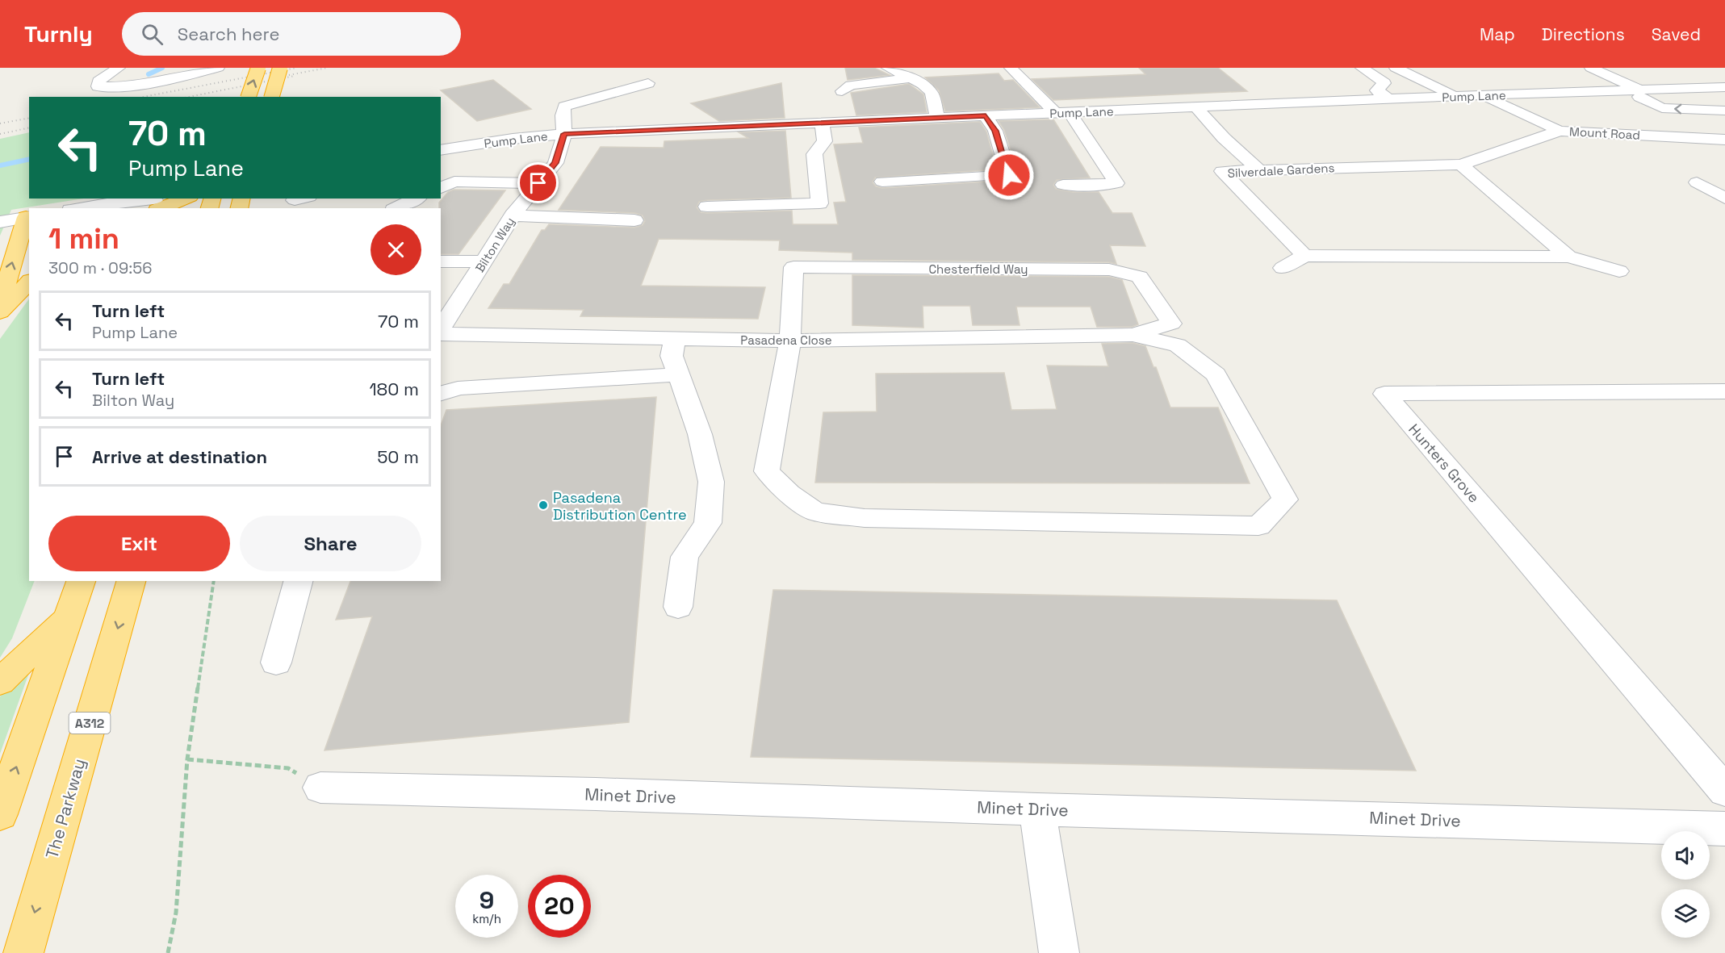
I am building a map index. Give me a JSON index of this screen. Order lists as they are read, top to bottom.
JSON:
{
  "streets": {
    "highway": ["A312", "The Parkway"],
    "street": [
      "Pump Lane",
      "Mount Road",
      "Silverdale Gardens",
      "Bilton Way",
      "Chesterfield Way",
      "Pasadena Close",
      "Hunters Grove",
      "Minet Drive"
    ]
  },
  "crossings": [
    ["Pump Lane", "Bilton Way"],
    ["Mount Road", "Silverdale Gardens"],
    ["Chesterfield Way", "Pasadena Close"]
  ],
  "places": ["Pasadena Distribution Centre"],
  "page": {
    "header": "Turnly",
    "search": "Search here",
    "nav": ["Map", "Directions", "Saved"],
    "turn": ["70 m", "Pump Lane"],
    "heading": ["1 min", "300 m · 09:56"],
    "list": [
      {
        "name": "Turn left",
        "note": "Pump Lane",
        "value": "70 m"
      },
      {
        "name": "Turn left",
        "note": "Bilton Way",
        "value": "180 m"
      },
      {
        "name": "Arrive at destination",
        "value": "50 m"
      }
    ],
    "buttons": ["Exit", "Share"],
    "speed": "9 km/h",
    "limit": "20"
  }
}
